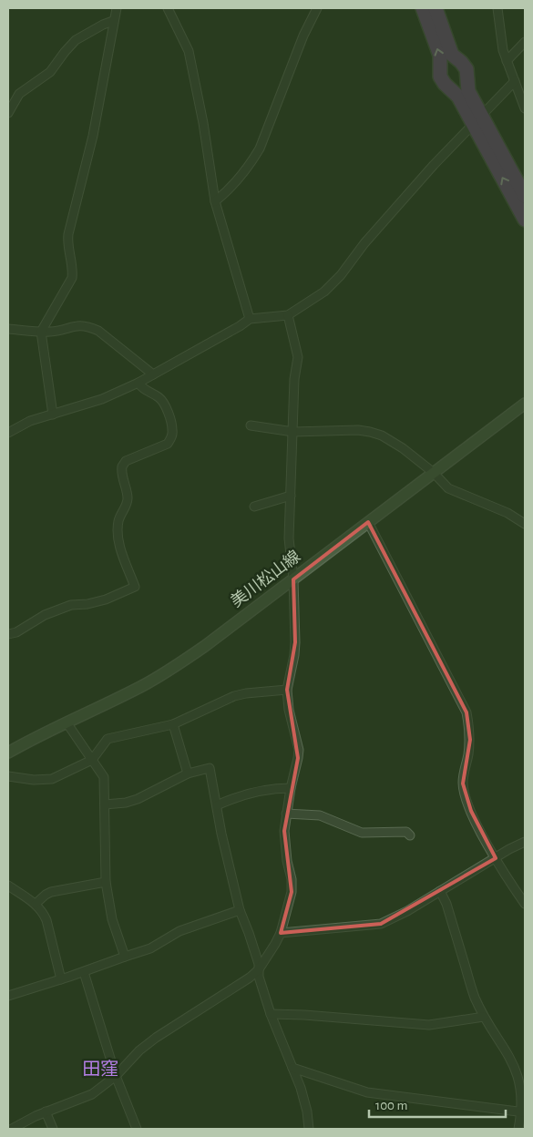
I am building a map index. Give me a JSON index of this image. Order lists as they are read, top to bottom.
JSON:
{
  "streets": {
    "main road": ["美川松山線"]
  },
  "districts": ["田窪"],
  "scale_bar": "100 m"
}
